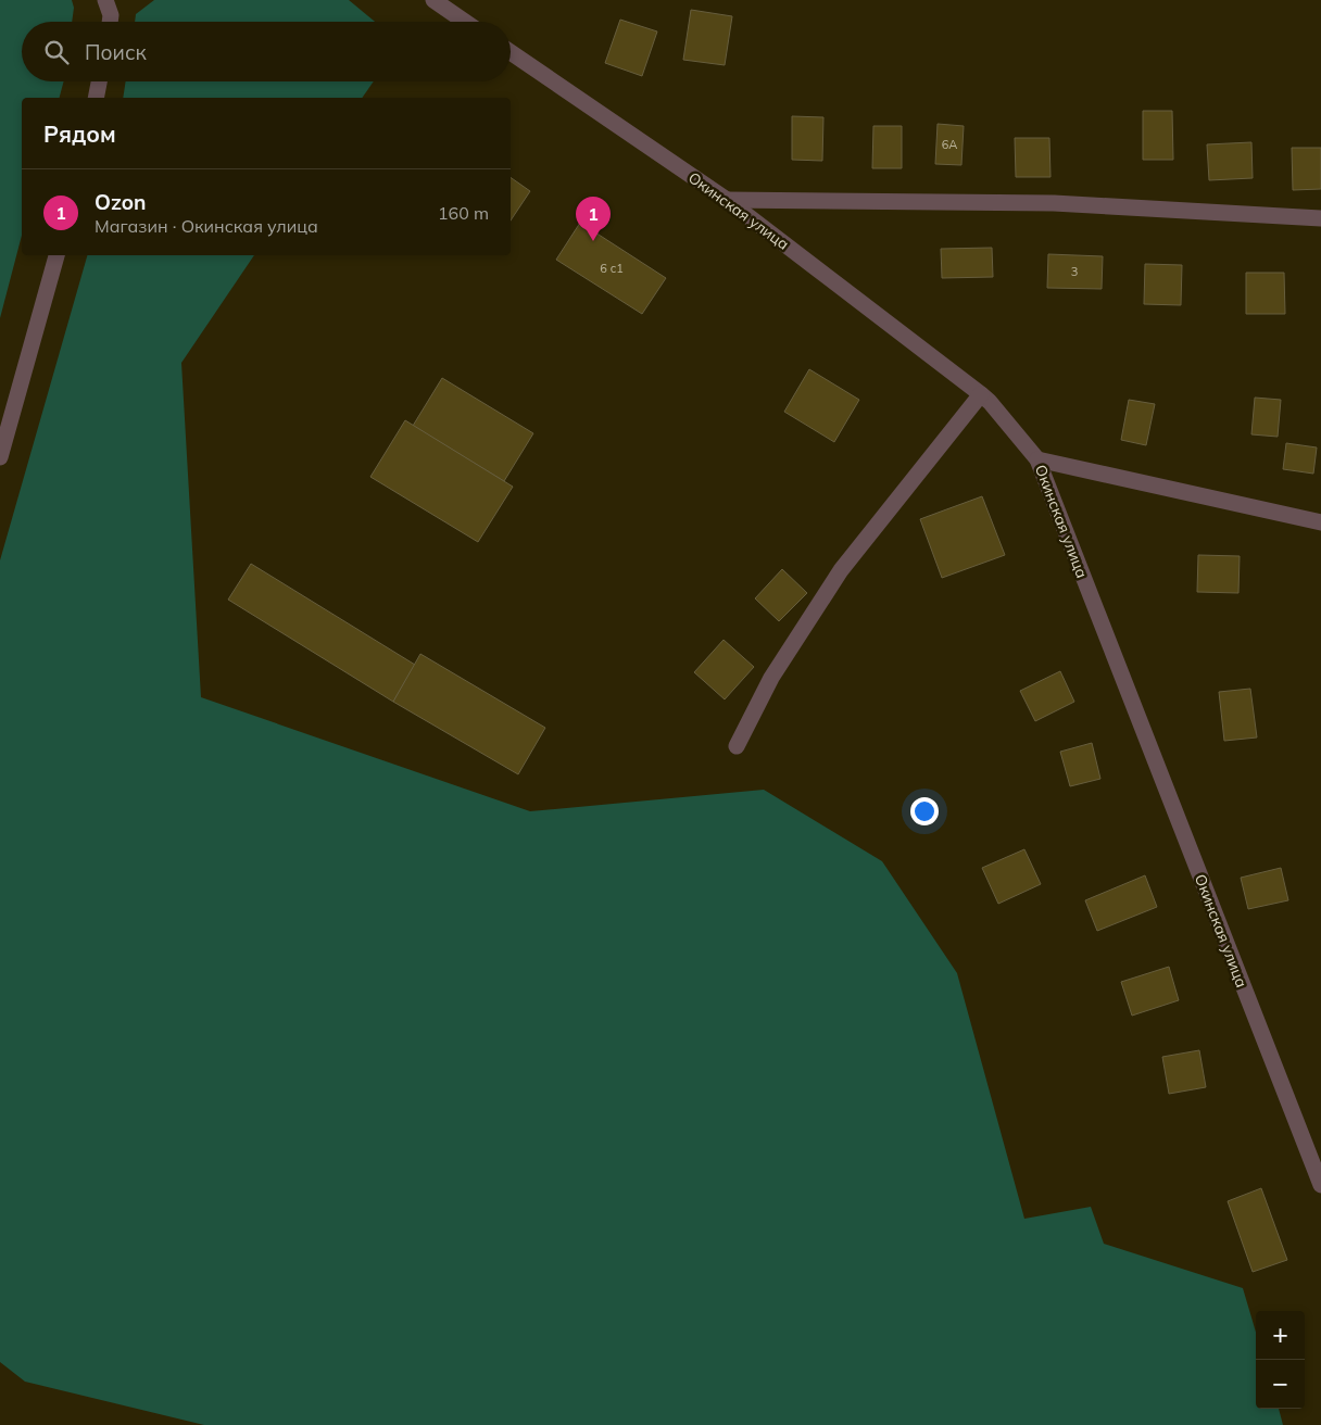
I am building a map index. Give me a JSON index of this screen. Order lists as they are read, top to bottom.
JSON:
{
  "streets": {
    "street": ["Окинская улица"]
  },
  "house_numbers": ["6А", "6 с1", "3"],
  "page": {
    "search": "Поиск",
    "heading": "Рядом",
    "list": [
      {
        "mark": "1",
        "name": "Ozon",
        "note": "Магазин · Окинская улица",
        "value": "160 m"
      }
    ],
    "pins": "1",
    "map_buttons": ["+", "−"]
  }
}
